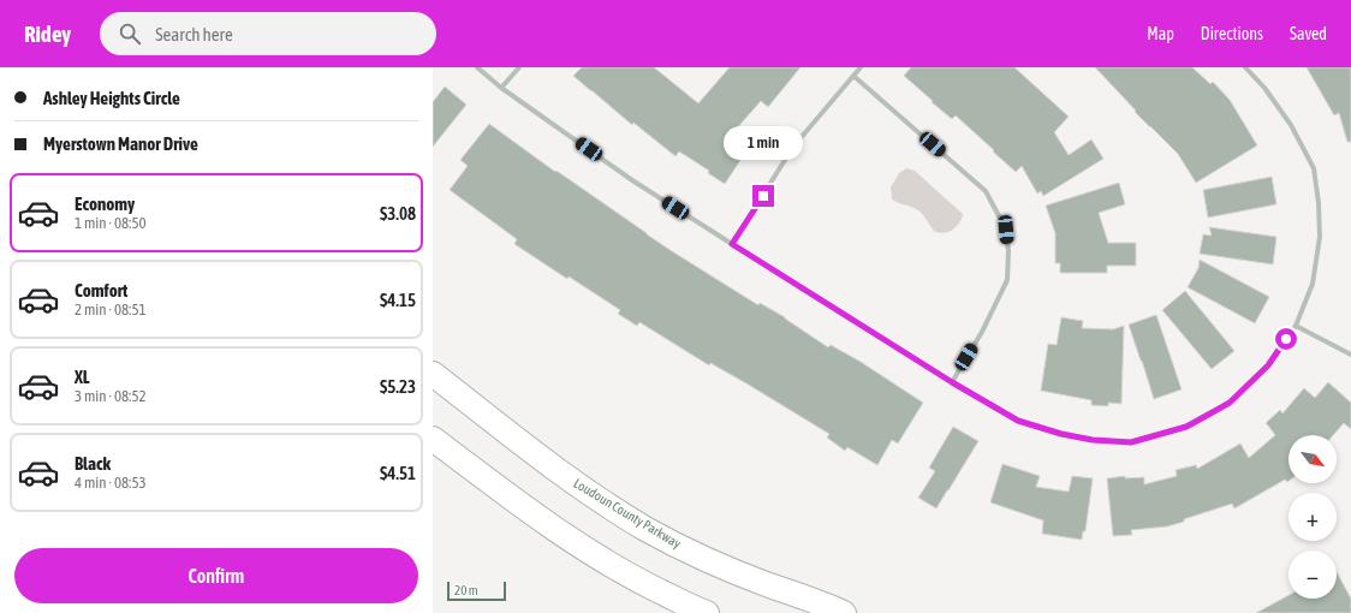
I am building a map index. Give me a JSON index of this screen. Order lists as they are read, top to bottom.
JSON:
{
  "streets": {
    "main road": ["Loudoun County Parkway"]
  },
  "scale_bar": "20 m",
  "north": "bottom right",
  "page": {
    "header": "Ridey",
    "search": "Search here",
    "nav": ["Map", "Directions", "Saved"],
    "banner": ["Ashley Heights Circle", "Myerstown Manor Drive"],
    "bubble": "1 min",
    "list": [
      {
        "name": "Economy",
        "note": "1 min · 08:50",
        "value": "$3.08"
      },
      {
        "name": "Comfort",
        "note": "2 min · 08:51",
        "value": "$4.15"
      },
      {
        "name": "XL",
        "note": "3 min · 08:52",
        "value": "$5.23"
      },
      {
        "name": "Black",
        "note": "4 min · 08:53",
        "value": "$4.51"
      }
    ],
    "map_buttons": ["+", "−"],
    "buttons": "Confirm",
    "scale": "20 m"
  }
}
